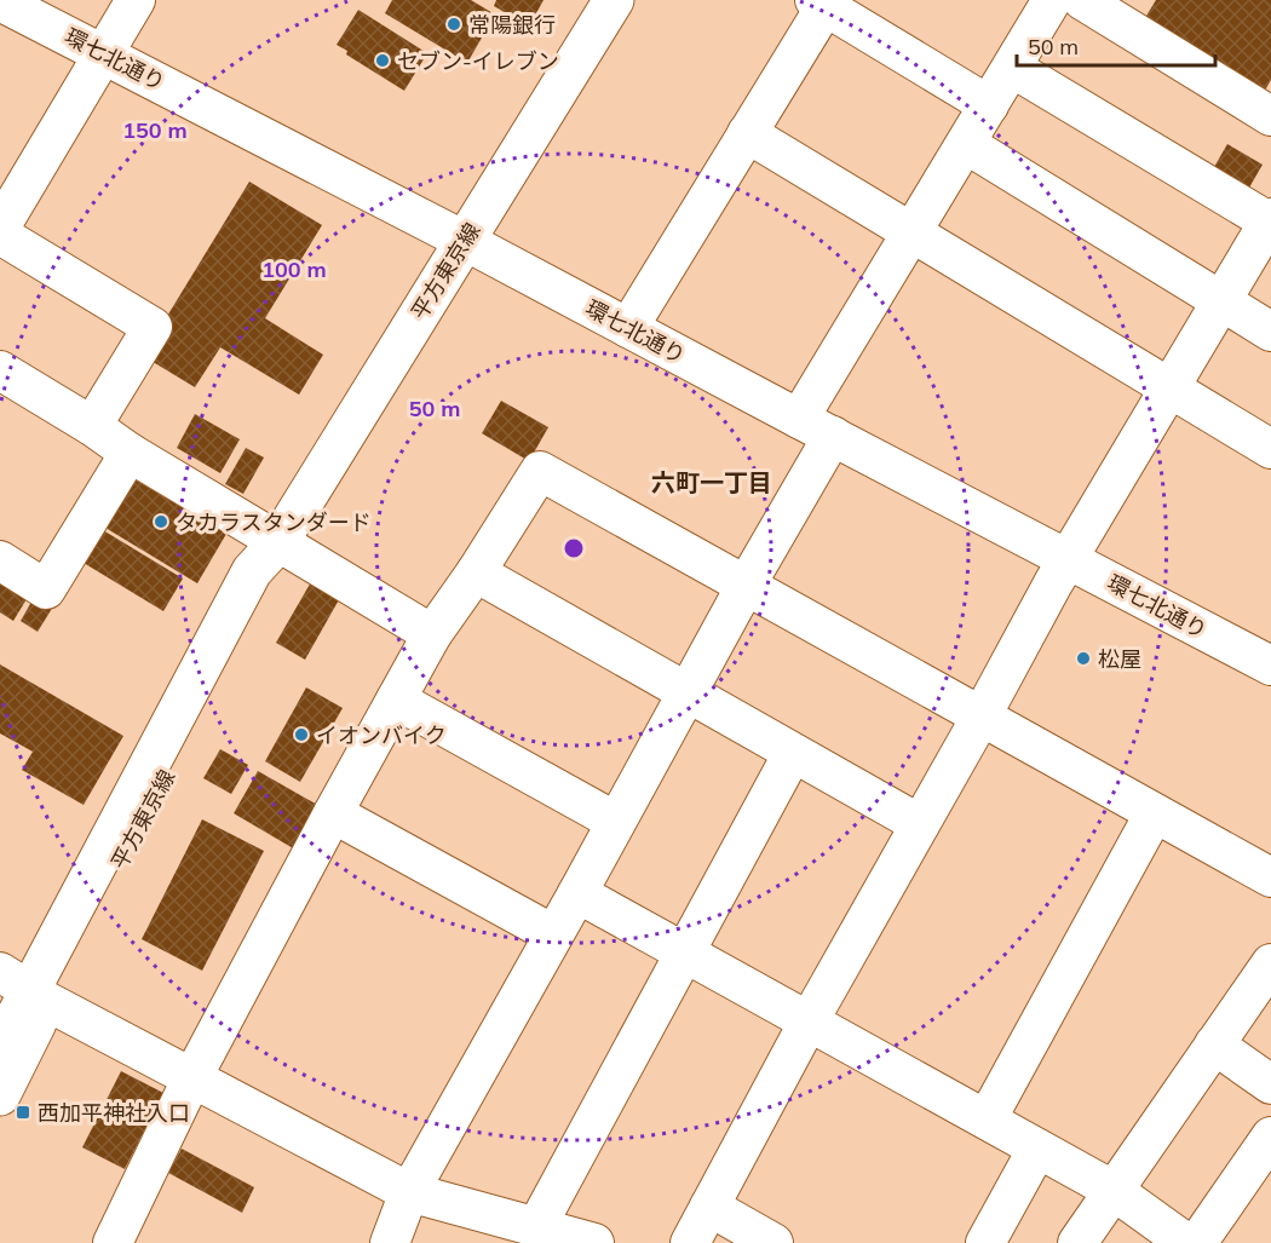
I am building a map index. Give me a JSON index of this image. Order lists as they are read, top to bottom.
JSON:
{
  "streets": {
    "main road": ["平方東京線"],
    "street": ["環七北通り"]
  },
  "crossings": [
    ["環七北通り", "平方東京線"]
  ],
  "districts": ["六町一丁目"],
  "places": {
    "other": [
      "常陽銀行",
      "セブン-イレブン",
      "タカラスタンダード",
      "松屋",
      "イオンバイク"
    ],
    "transit": ["西加平神社入口"]
  },
  "scale_bar": "50 m",
  "rings": ["150 m", "100 m", "50 m"]
}
